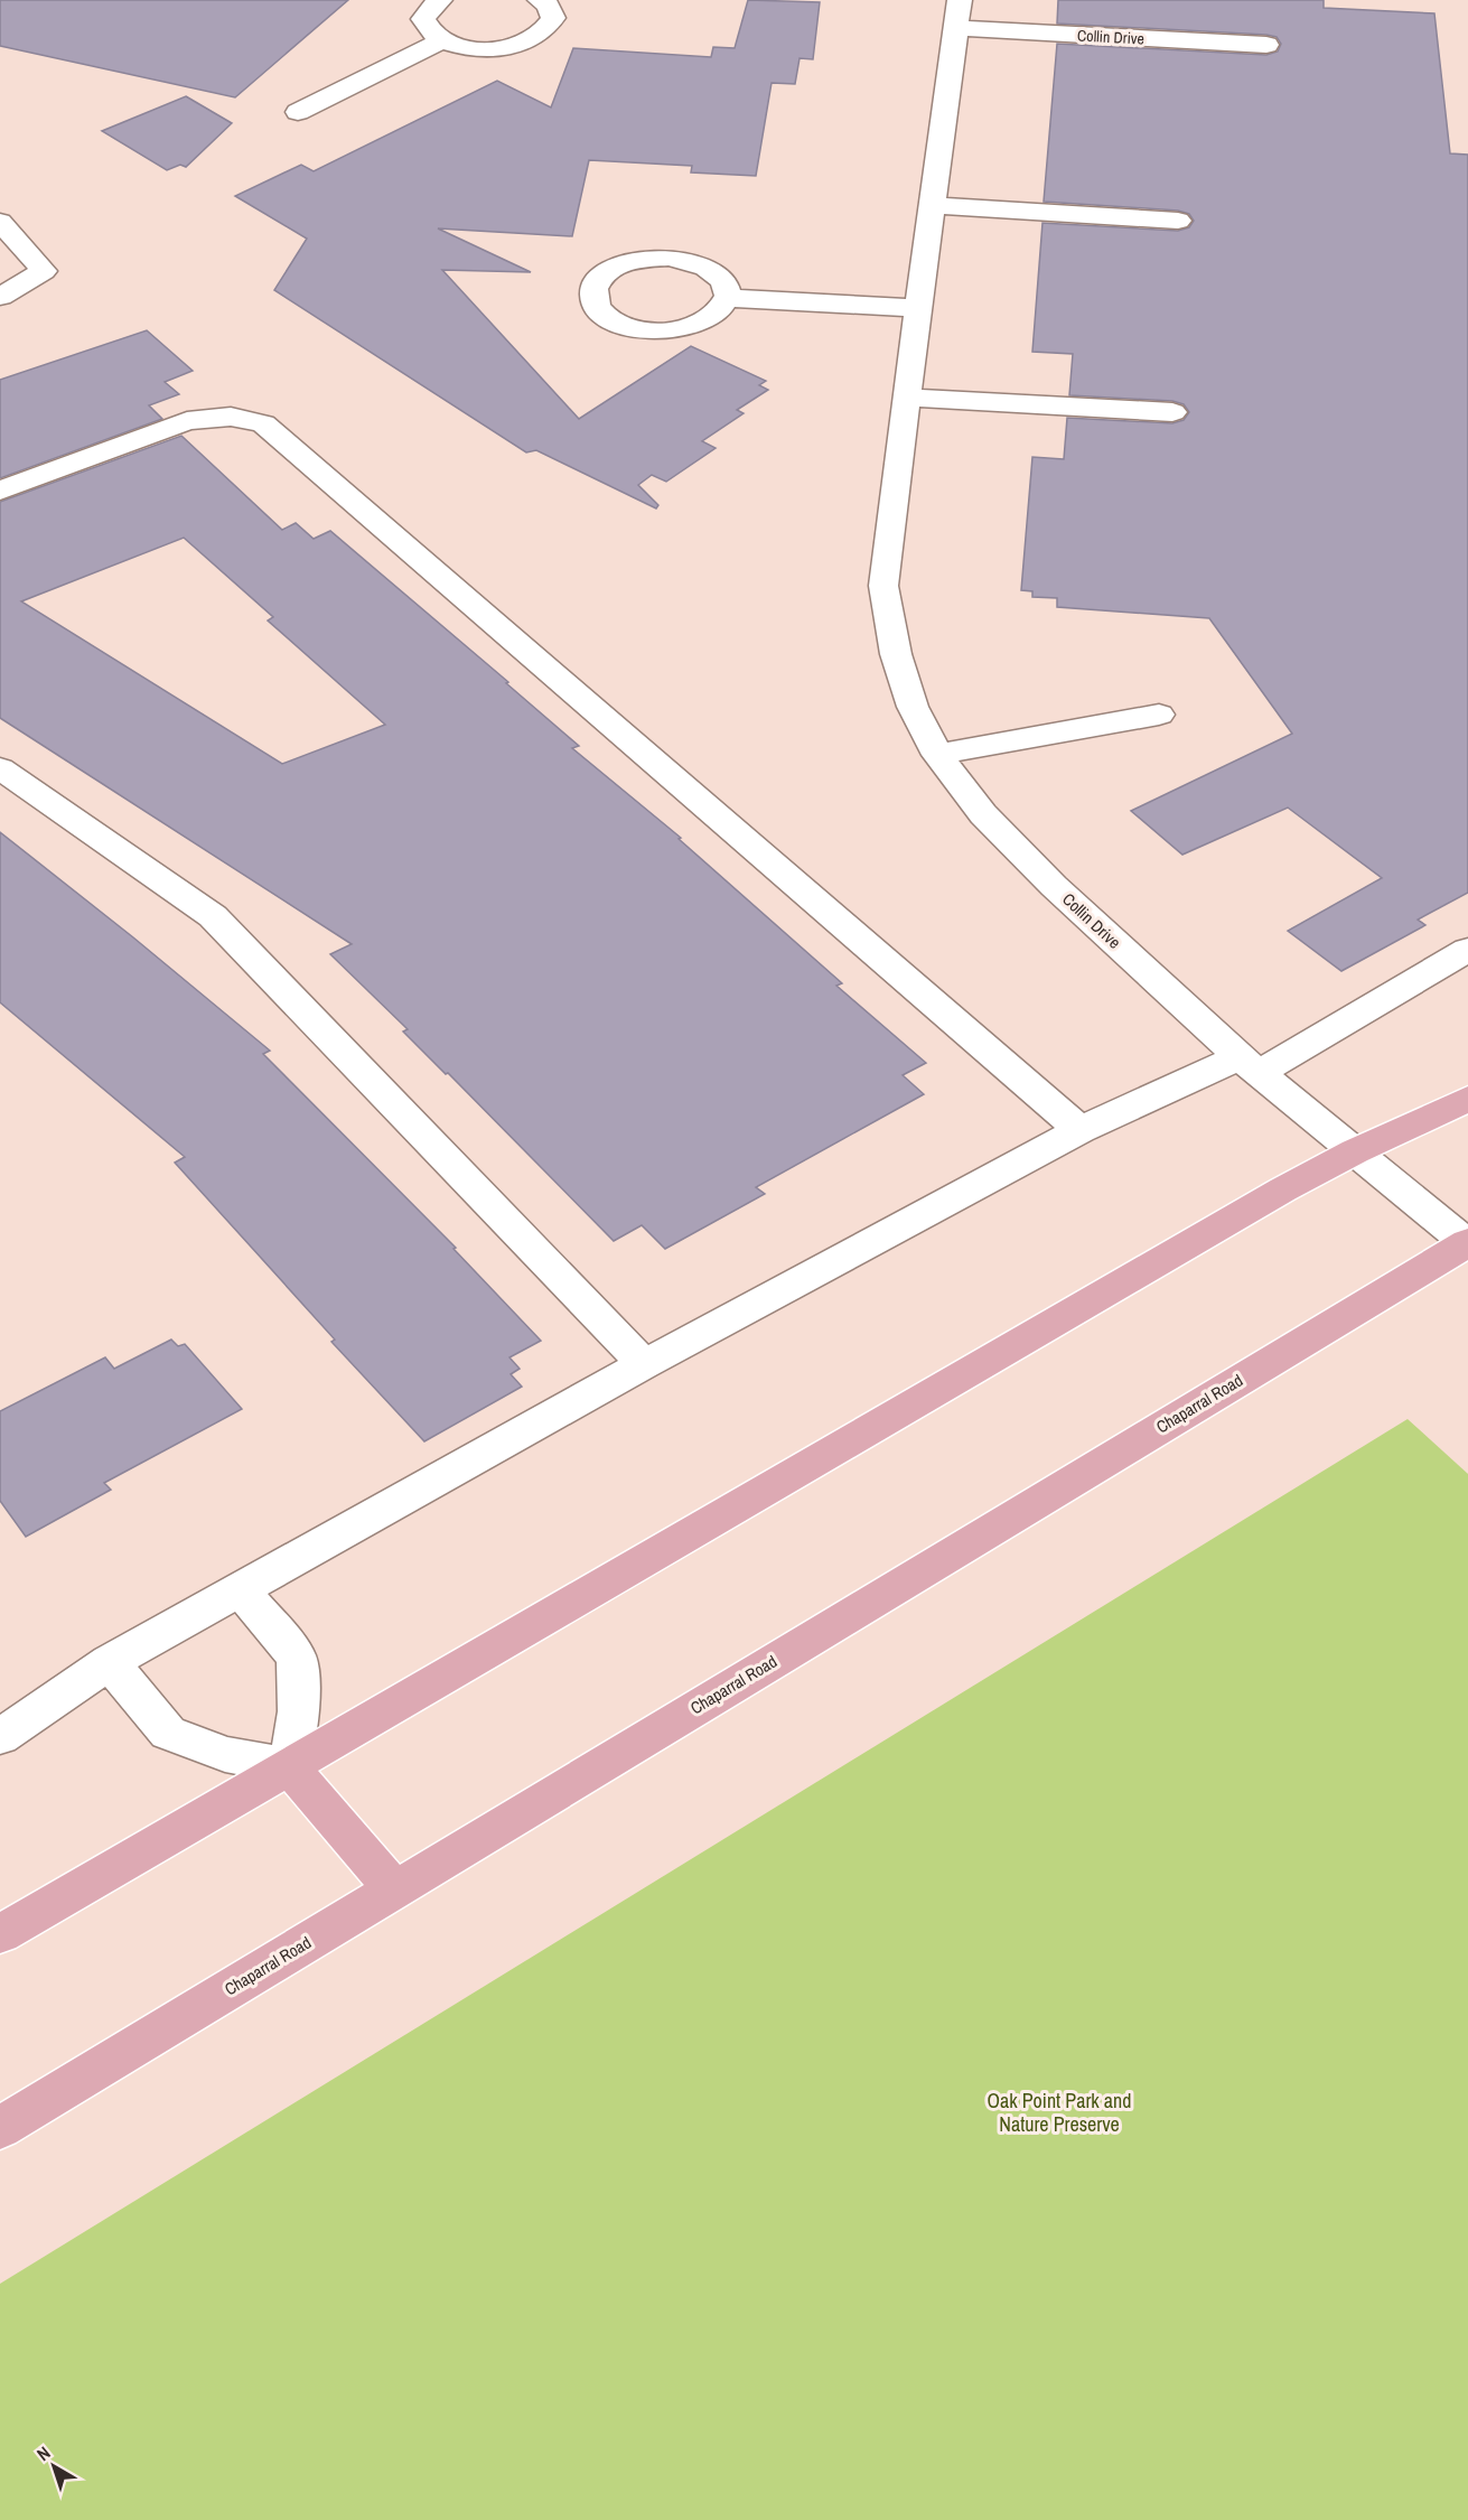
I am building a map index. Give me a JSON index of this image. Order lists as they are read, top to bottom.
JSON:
{
  "streets": {
    "main road": ["Chaparral Road"],
    "street": ["Collin Drive"]
  },
  "crossings": [
    ["Collin Drive", "Chaparral Road"]
  ],
  "parks": ["Oak Point Park and Nature Preserve"],
  "north": "top left"
}
